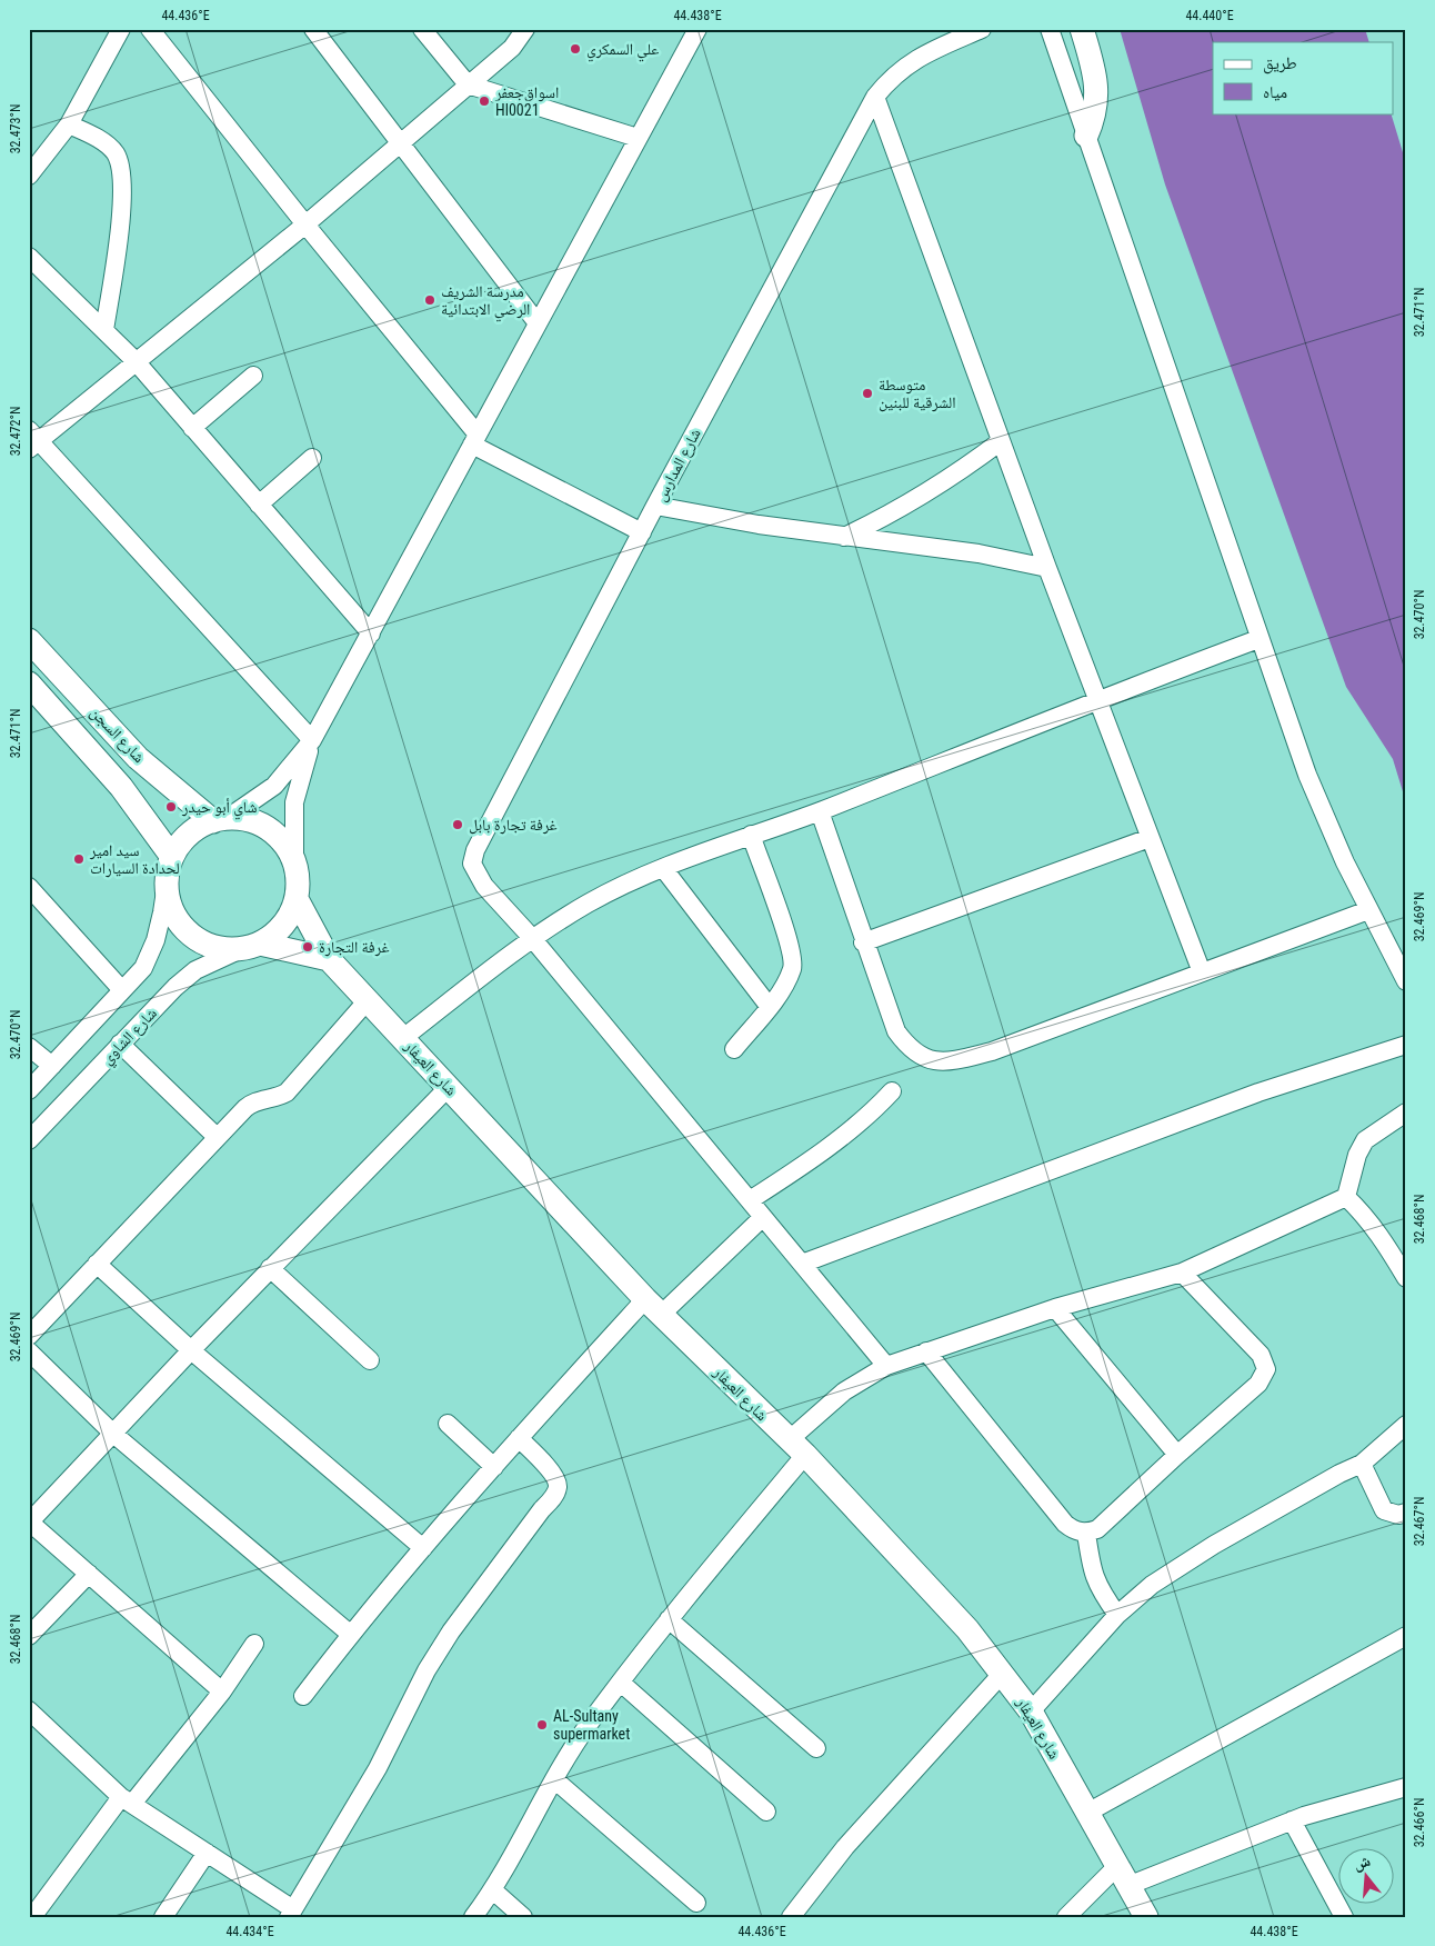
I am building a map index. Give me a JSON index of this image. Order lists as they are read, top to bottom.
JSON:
{
  "streets": {
    "main road": ["شارع السجن", "شارع العيفار"],
    "street": ["شارع المدارس", "شارع الشاوي"]
  },
  "crossings": [
    ["شارع السجن", "شارع الشاوي"],
    ["شارع السجن", "شارع العيفار"],
    ["شارع الشاوي", "شارع العيفار"]
  ],
  "places": [
    "علي السمكري",
    "اسواق‌جعفر Hl0021",
    "مدرسة الشريف الرضي الابتدائية",
    "متوسطة الشرقية للبنين",
    "شاي أبو حيدر",
    "غرفة تجارة بابل",
    "سيد امير لحدادة السيارات",
    "غرفة التجارة",
    "AL-Sultany supermarket"
  ],
  "legend": ["طريق", "مياه"],
  "north": "top",
  "coordinates": [
    "44.436°E",
    "44.438°E",
    "44.440°E",
    "32.473°N",
    "32.471°N",
    "32.472°N",
    "32.470°N",
    "32.469°N",
    "32.468°N",
    "32.467°N",
    "32.466°N",
    "44.434°E"
  ]
}
